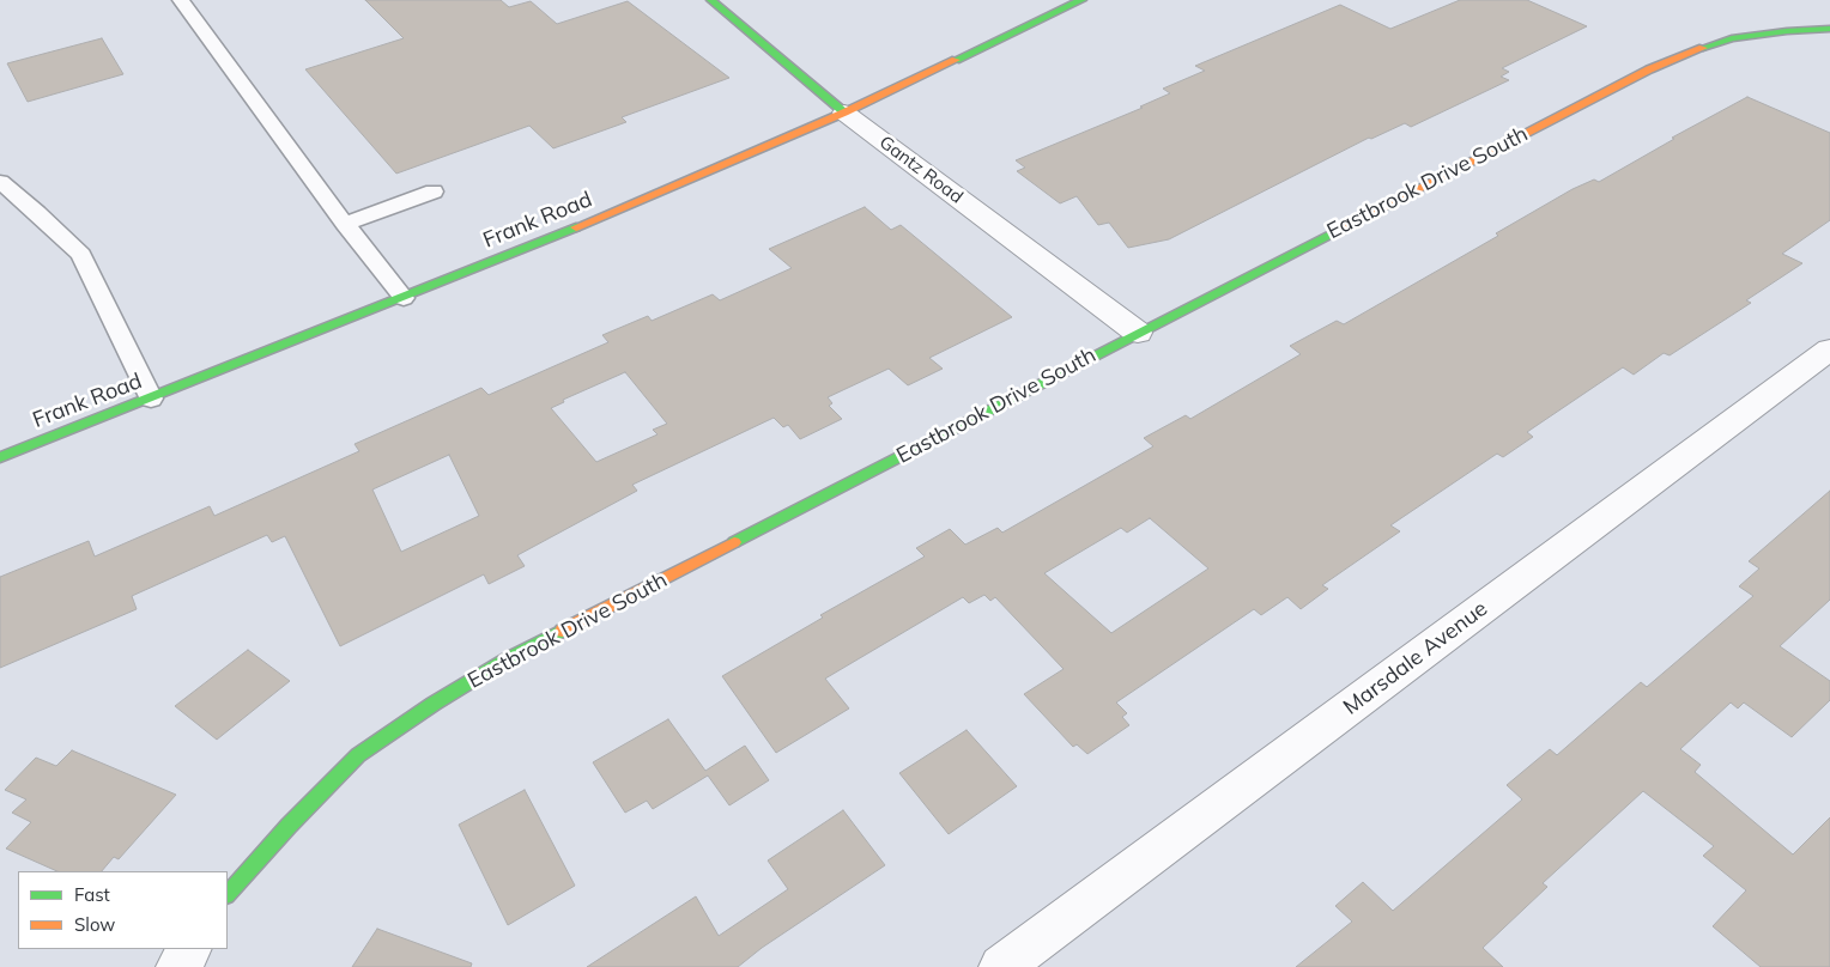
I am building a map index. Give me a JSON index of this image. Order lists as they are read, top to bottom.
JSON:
{
  "streets": {
    "street": [
      "Gantz Road",
      "Eastbrook Drive South",
      "Frank Road",
      "Marsdale Avenue"
    ]
  },
  "crossings": [
    ["Gantz Road", "Eastbrook Drive South"],
    ["Gantz Road", "Frank Road"]
  ],
  "legend": ["Fast", "Slow"]
}
